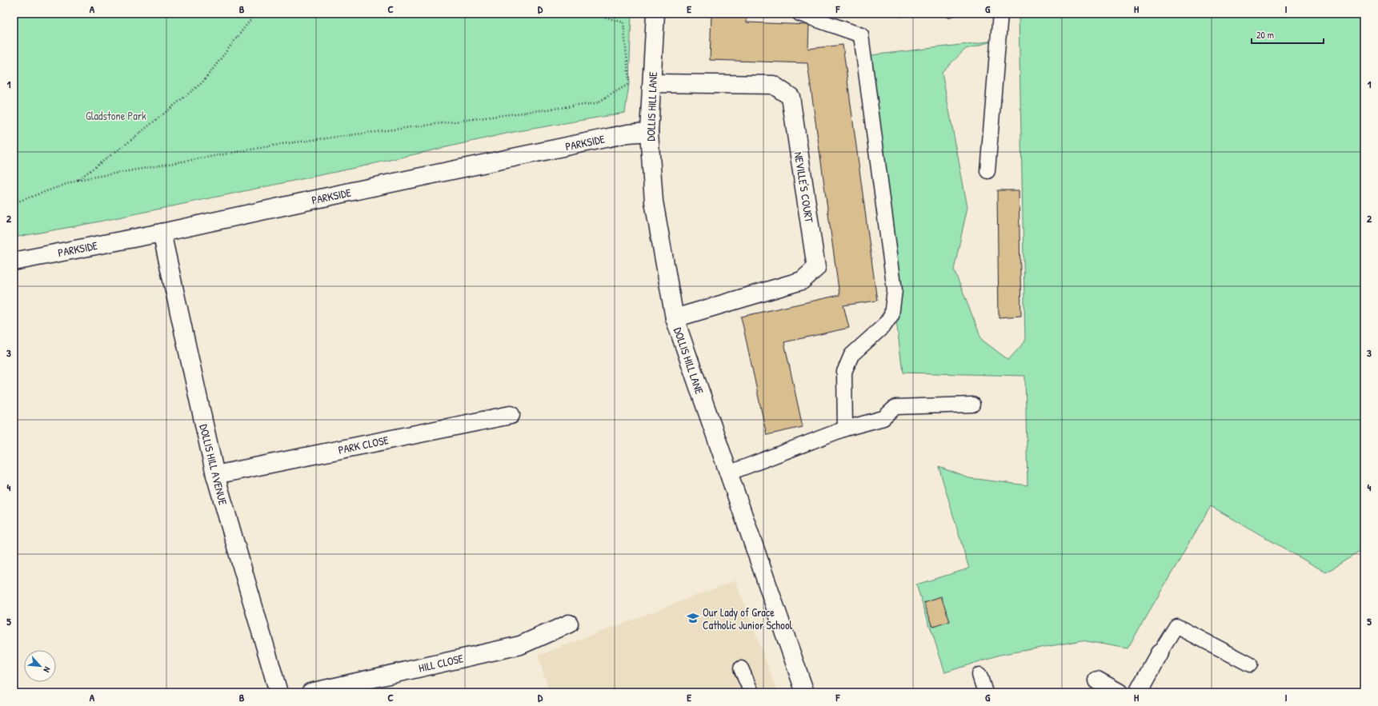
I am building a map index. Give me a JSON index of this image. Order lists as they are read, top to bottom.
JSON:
{
  "streets": {
    "street": [
      "DOLLIS HILL LANE",
      "PARKSIDE",
      "NEVILLE'S COURT",
      "PARK CLOSE",
      "DOLLIS HILL AVENUE",
      "HILL CLOSE"
    ]
  },
  "crossings": [
    ["DOLLIS HILL LANE", "PARKSIDE"],
    ["DOLLIS HILL LANE", "NEVILLE'S COURT"],
    ["PARKSIDE", "DOLLIS HILL AVENUE"],
    ["PARK CLOSE", "DOLLIS HILL AVENUE"]
  ],
  "parks": ["Gladstone Park"],
  "places": {
    "school or university": ["Our Lady of Grace Catholic Junior School"]
  },
  "scale_bar": "20 m",
  "north": "bottom right",
  "grid": {
    "columns": [
      "A",
      "B",
      "C",
      "D",
      "E",
      "F",
      "G",
      "H",
      "I"
    ],
    "rows": [
      "1",
      "2",
      "3",
      "4",
      "5"
    ]
  }
}
